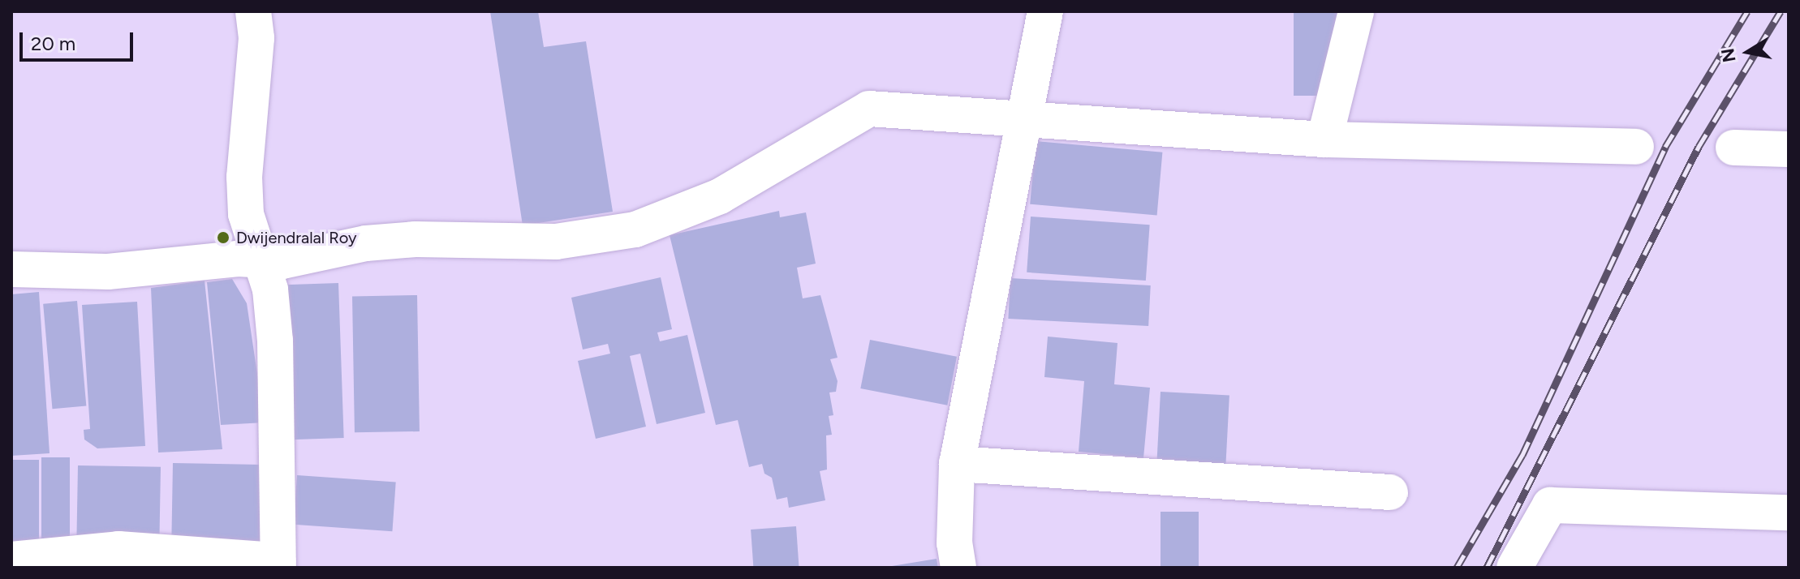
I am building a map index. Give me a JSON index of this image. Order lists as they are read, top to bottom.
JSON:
{
  "places": ["Dwijendralal Roy"],
  "scale_bar": "20 m",
  "north": "left"
}
